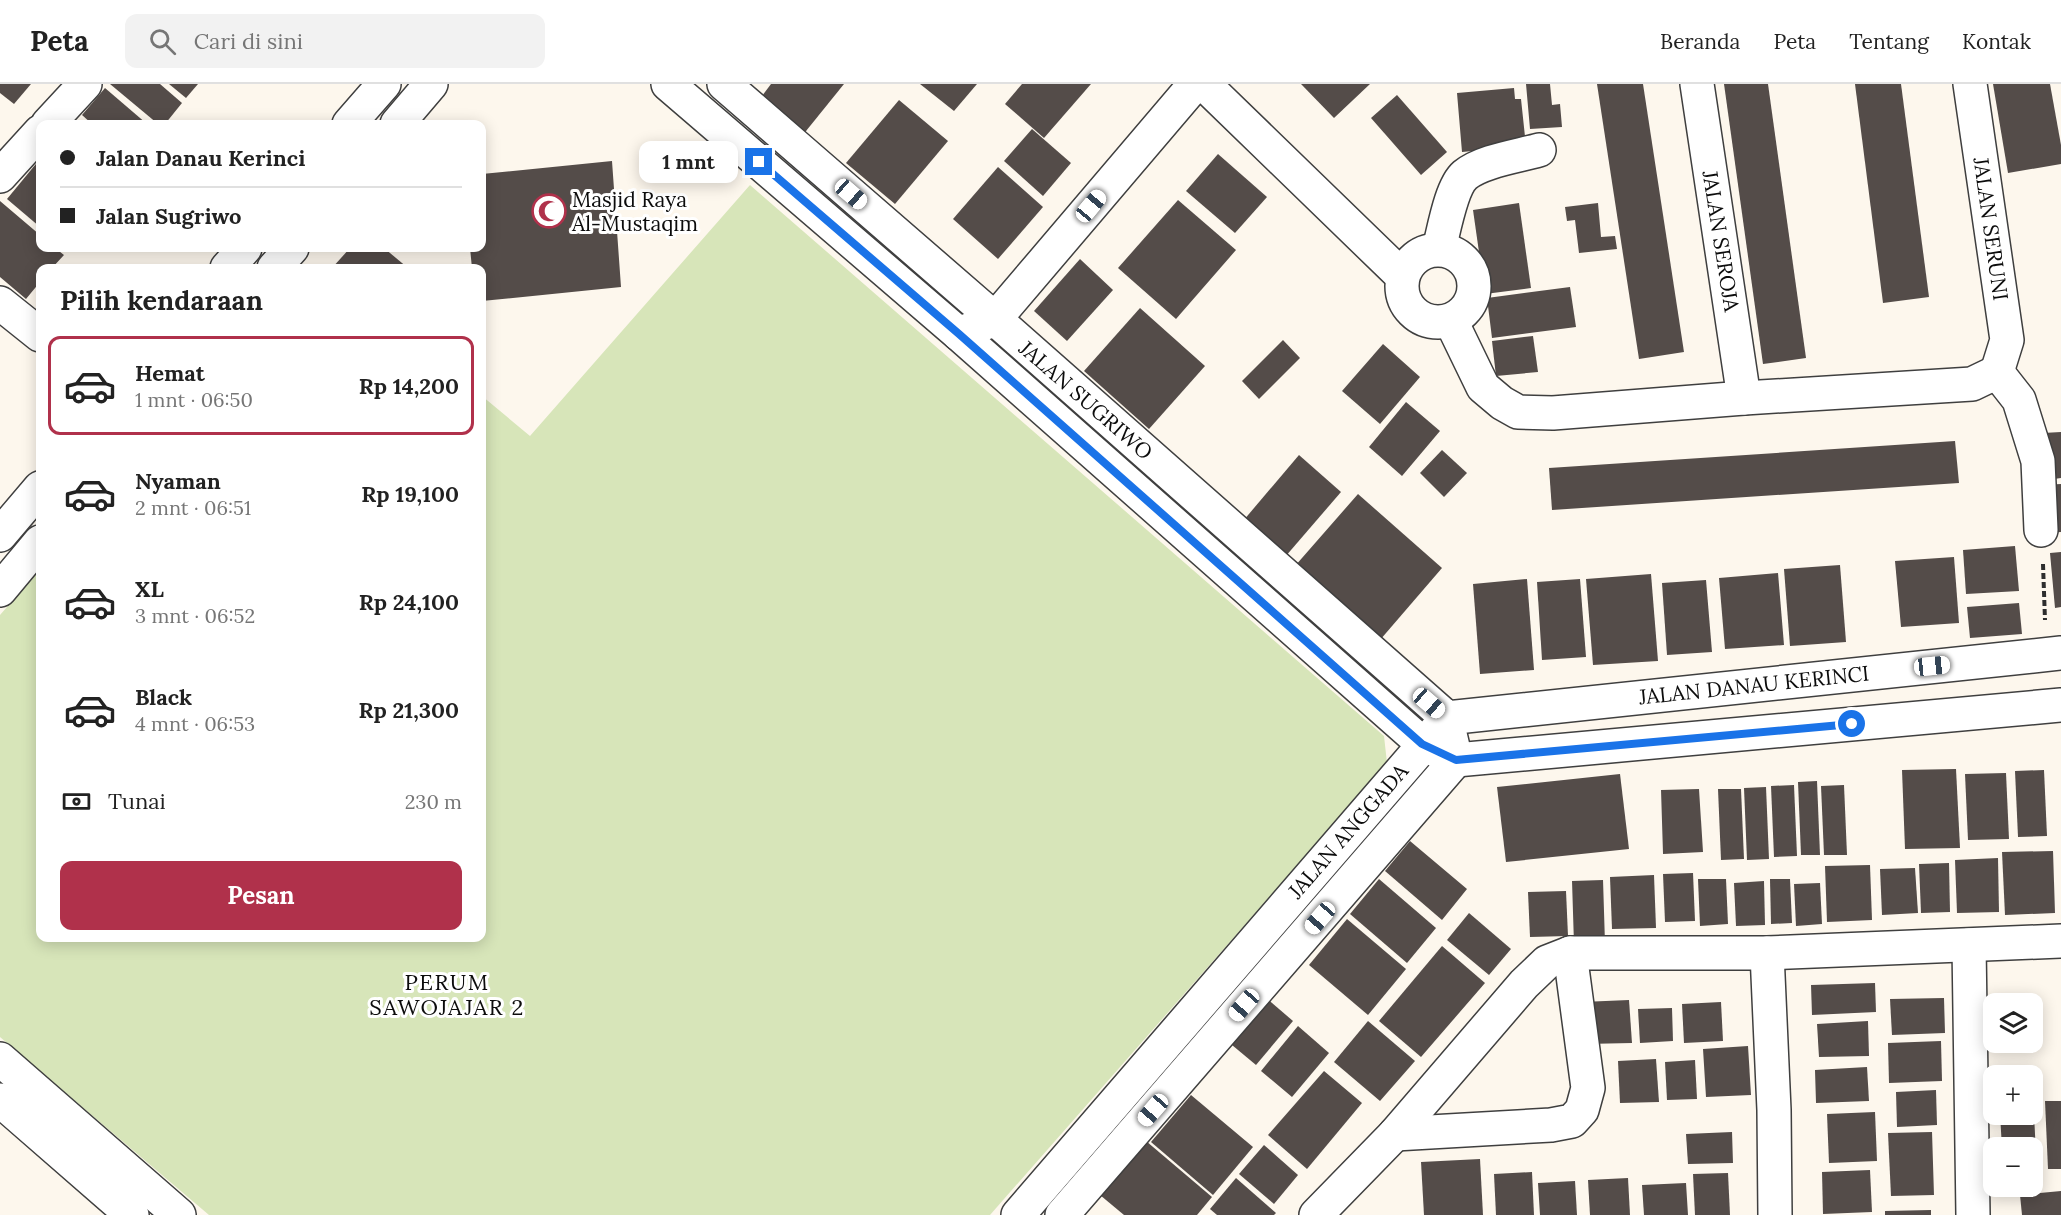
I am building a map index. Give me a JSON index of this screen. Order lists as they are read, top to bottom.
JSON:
{
  "streets": {
    "street": [
      "JALAN SERUNI",
      "JALAN SEROJA",
      "JALAN SUGRIWO",
      "JALAN DANAU KERINCI",
      "JALAN ANGGADA"
    ]
  },
  "crossings": [
    ["JALAN SUGRIWO", "JALAN DANAU KERINCI"],
    ["JALAN SUGRIWO", "JALAN ANGGADA"],
    ["JALAN DANAU KERINCI", "JALAN ANGGADA"]
  ],
  "districts": ["PERUM SAWOJAJAR 2"],
  "places": {
    "mosque": ["Masjid Raya Al-Mustaqim"]
  },
  "page": {
    "header": "Peta",
    "search": "Cari di sini",
    "nav": [
      "Beranda",
      "Peta",
      "Tentang",
      "Kontak"
    ],
    "banner": ["Jalan Danau Kerinci", "Jalan Sugriwo"],
    "bubble": "1 mnt",
    "heading": "Pilih kendaraan",
    "list": [
      {
        "name": "Hemat",
        "note": "1 mnt · 06:50",
        "value": "Rp 14,200"
      },
      {
        "name": "Nyaman",
        "note": "2 mnt · 06:51",
        "value": "Rp 19,100"
      },
      {
        "name": "XL",
        "note": "3 mnt · 06:52",
        "value": "Rp 24,100"
      },
      {
        "name": "Black",
        "note": "4 mnt · 06:53",
        "value": "Rp 21,300"
      }
    ],
    "pay": ["Tunai", "230 m"],
    "buttons": "Pesan",
    "map_buttons": ["+", "−"]
  }
}
